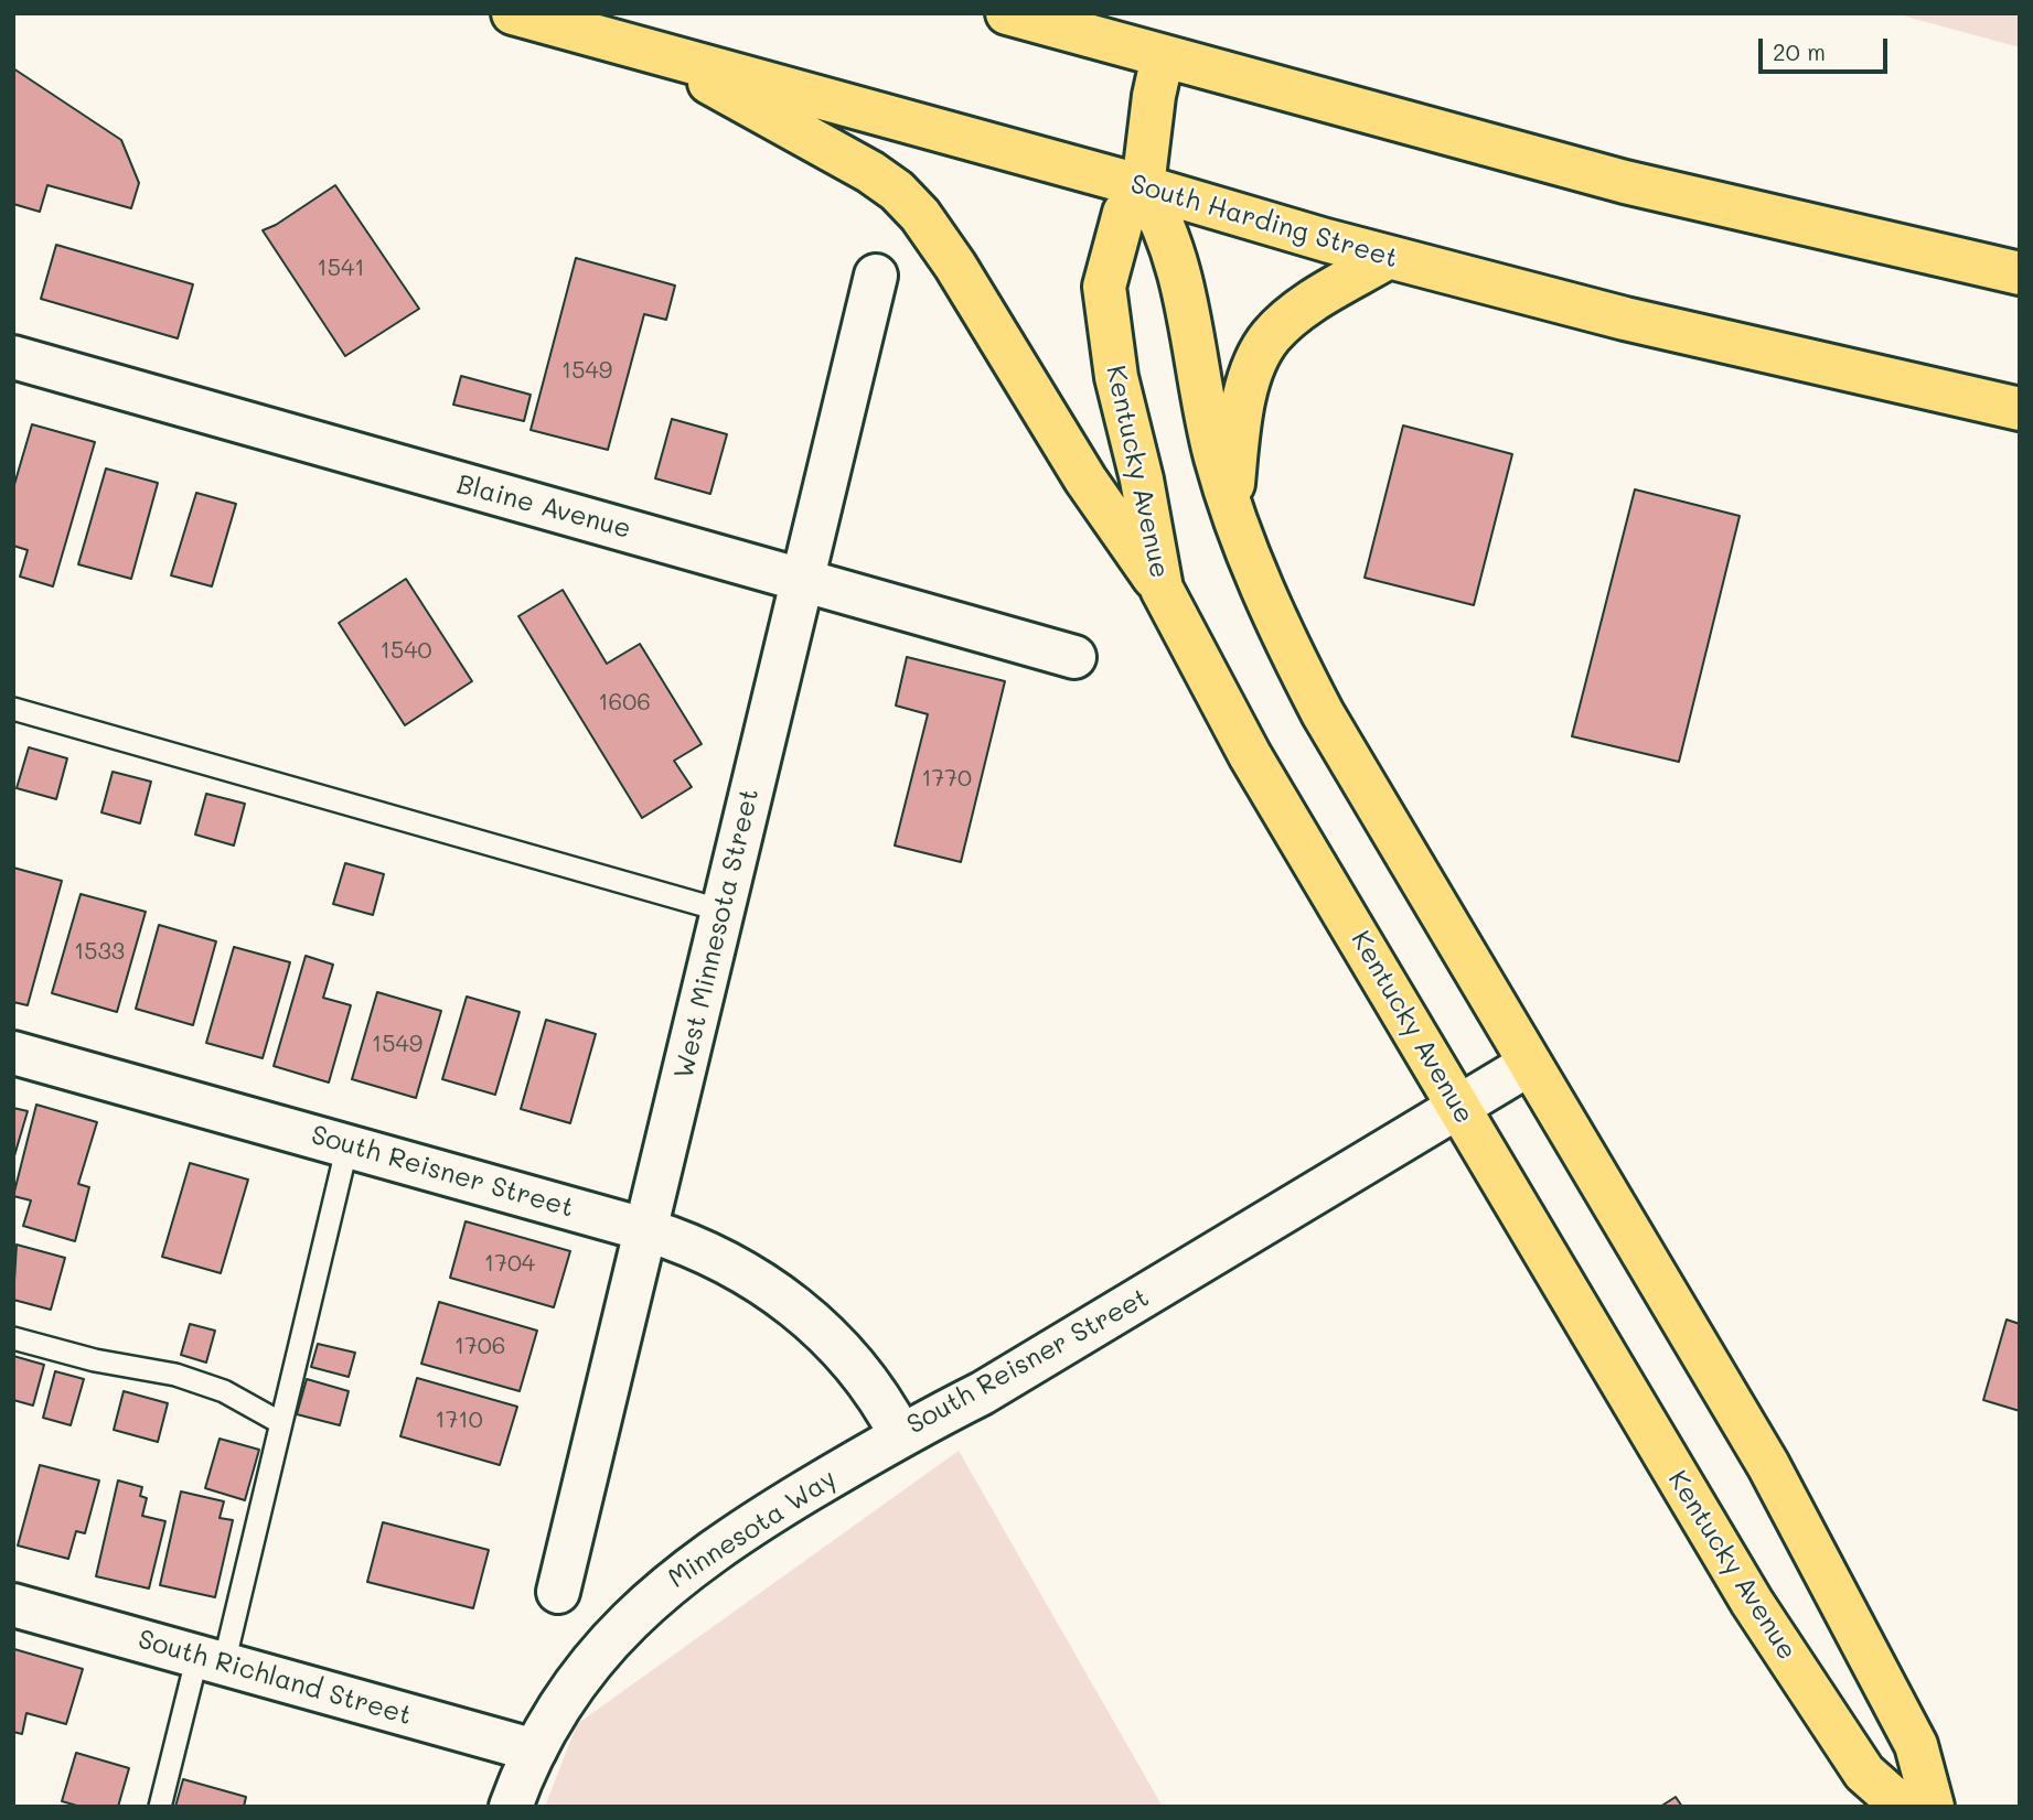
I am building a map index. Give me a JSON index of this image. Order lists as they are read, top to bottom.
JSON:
{
  "streets": {
    "main road": ["South Harding Street", "Kentucky Avenue"],
    "street": [
      "Blaine Avenue",
      "West Minnesota Street",
      "South Reisner Street",
      "Minnesota Way",
      "South Richland Street"
    ]
  },
  "crossings": [
    ["South Harding Street", "Kentucky Avenue"],
    ["Kentucky Avenue", "South Reisner Street"],
    ["Blaine Avenue", "West Minnesota Street"],
    ["West Minnesota Street", "South Reisner Street"],
    ["South Reisner Street", "Minnesota Way"],
    ["Minnesota Way", "South Richland Street"]
  ],
  "house_numbers": [
    "1541",
    "1549",
    "1540",
    "1606",
    "1770",
    "1533",
    "1549",
    "1704",
    "1706",
    "1710"
  ],
  "scale_bar": "20 m"
}
